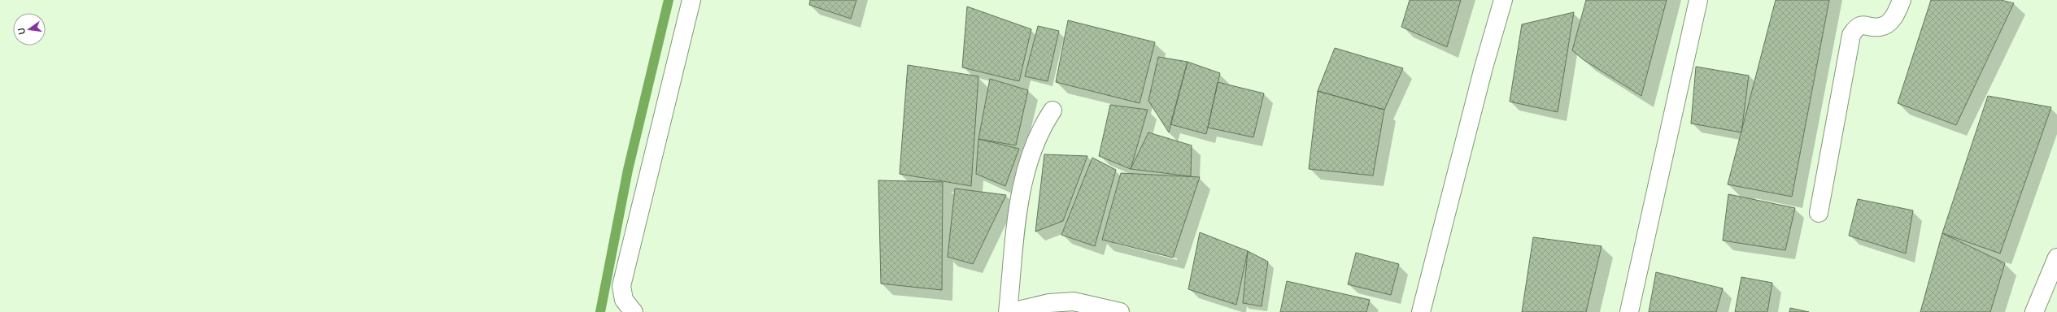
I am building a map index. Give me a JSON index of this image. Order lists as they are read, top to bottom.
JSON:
{
  "north": "left"
}
